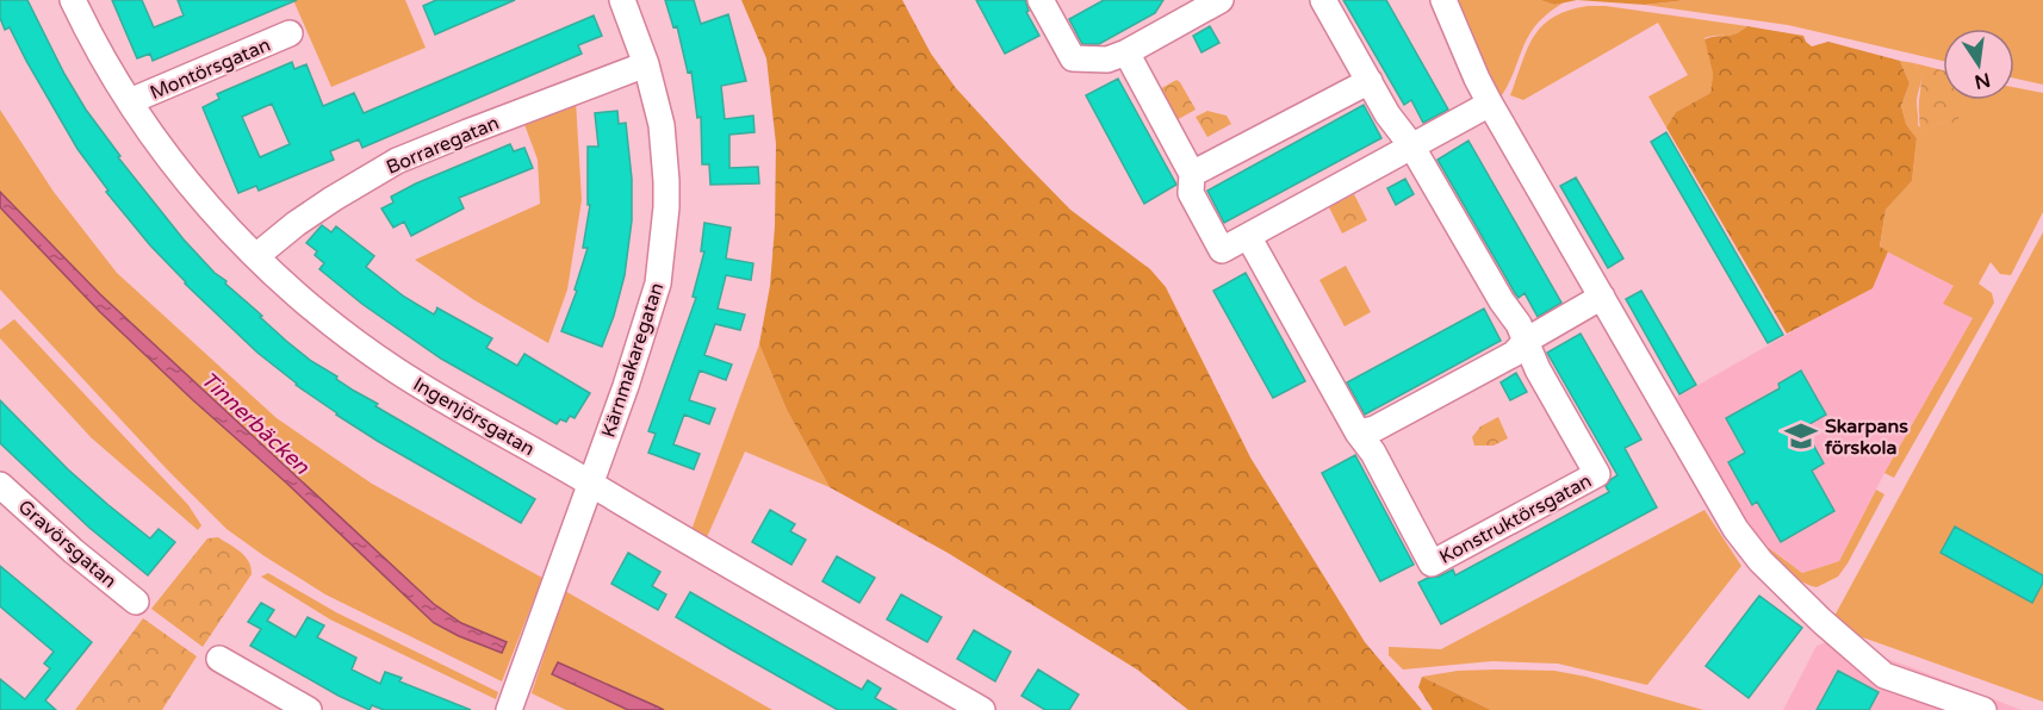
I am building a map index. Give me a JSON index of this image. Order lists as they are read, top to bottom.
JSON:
{
  "streets": {
    "street": [
      "Montörsgatan",
      "Borraregatan",
      "Kärnmakaregatan",
      "Ingenjörsgatan",
      "Konstruktörsgatan",
      "Gravörsgatan"
    ]
  },
  "crossings": [
    ["Montörsgatan", "Ingenjörsgatan"],
    ["Borraregatan", "Kärnmakaregatan"],
    ["Borraregatan", "Ingenjörsgatan"],
    ["Kärnmakaregatan", "Ingenjörsgatan"]
  ],
  "water": ["Tinnerbäcken"],
  "places": {
    "school or university": ["Skarpans förskola"]
  },
  "north": "bottom"
}
